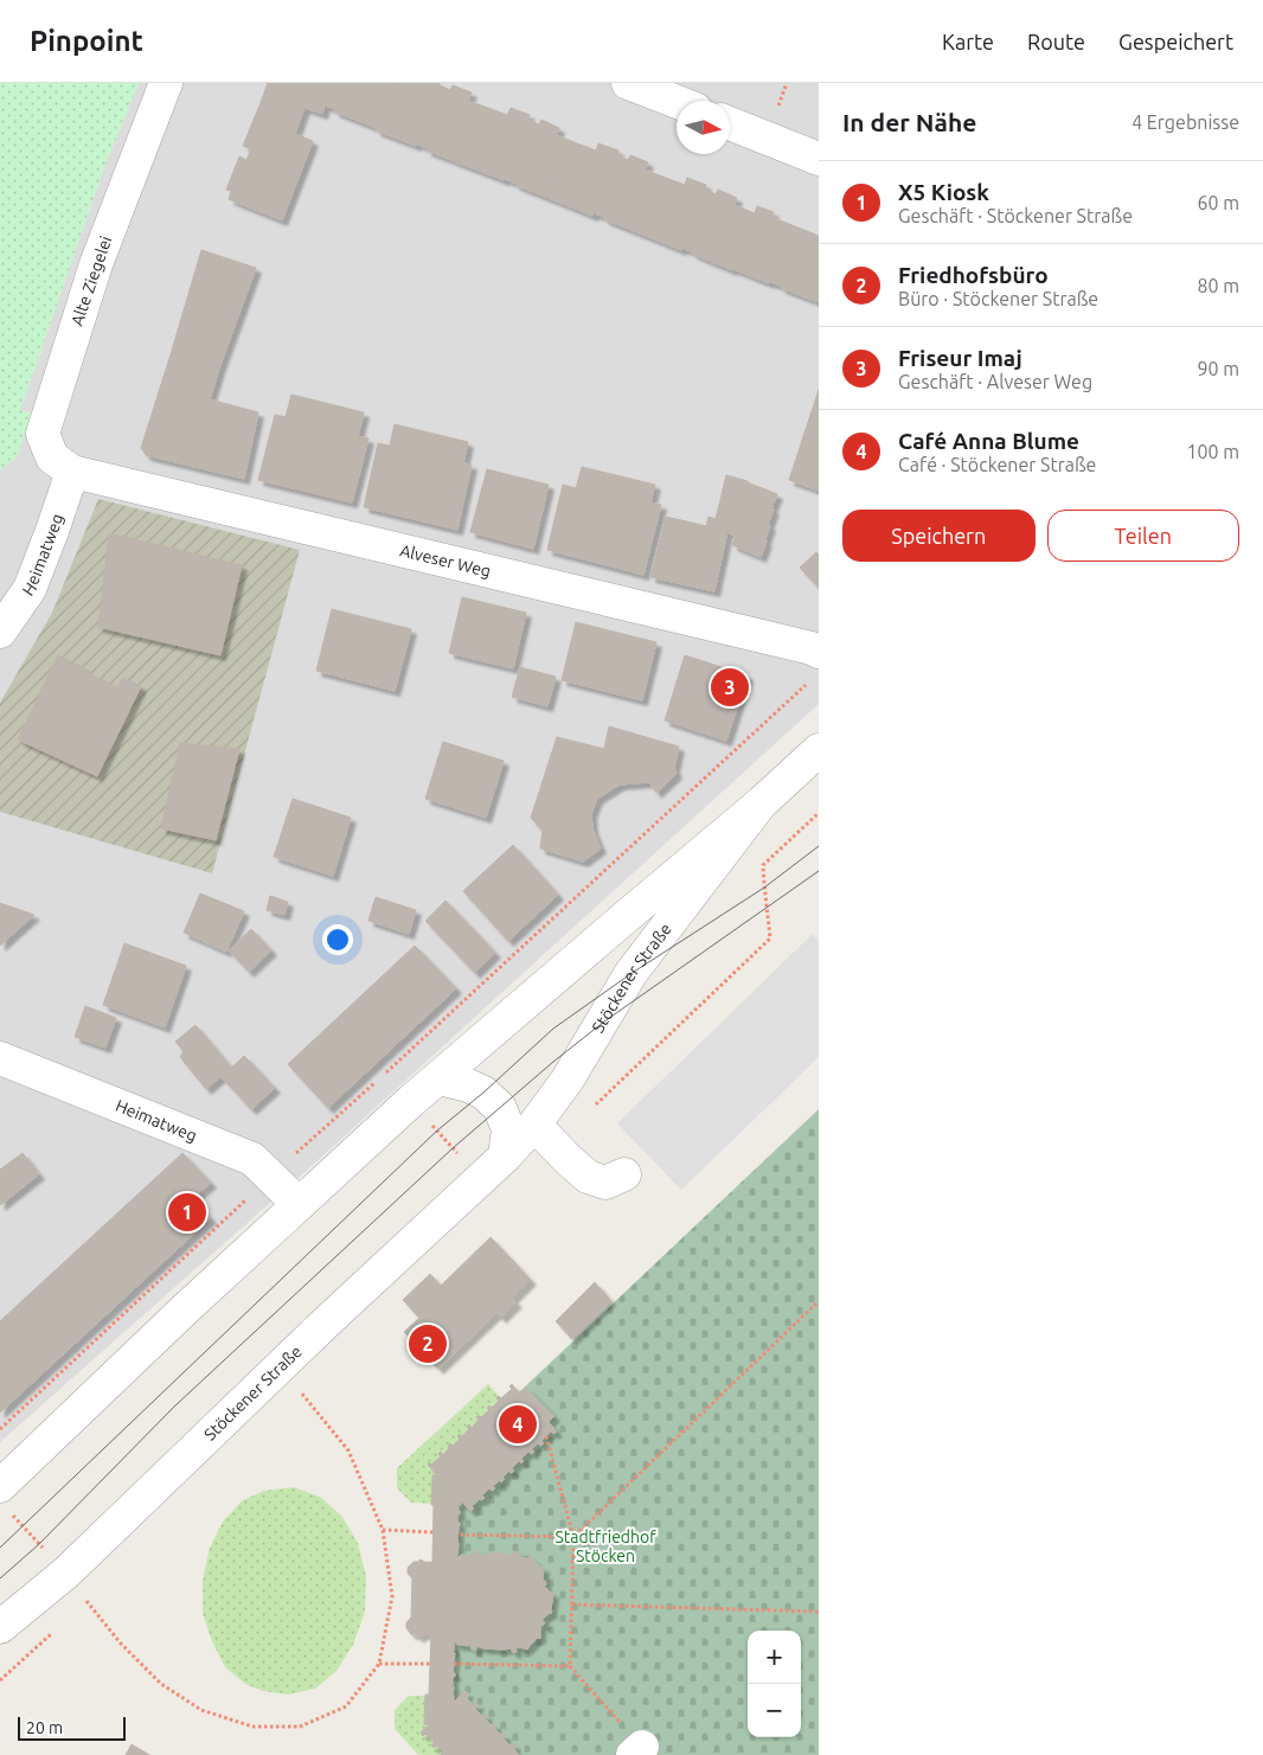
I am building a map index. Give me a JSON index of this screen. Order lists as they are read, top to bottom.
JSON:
{
  "streets": {
    "street": [
      "Alte Ziegelei",
      "Heimatweg",
      "Alveser Weg",
      "Stöckener Straße"
    ]
  },
  "crossings": [
    ["Alte Ziegelei", "Heimatweg"],
    ["Alte Ziegelei", "Alveser Weg"],
    ["Heimatweg", "Alveser Weg"],
    ["Heimatweg", "Stöckener Straße"]
  ],
  "parks": ["Stadtfriedhof Stöcken"],
  "scale_bar": "20 m",
  "north": "right",
  "page": {
    "header": "Pinpoint",
    "nav": ["Karte", "Route", "Gespeichert"],
    "heading": ["In der Nähe", "4 Ergebnisse"],
    "list": [
      {
        "mark": "1",
        "name": "X5 Kiosk",
        "note": "Geschäft · Stöckener Straße",
        "value": "60 m"
      },
      {
        "mark": "2",
        "name": "Friedhofsbüro",
        "note": "Büro · Stöckener Straße",
        "value": "80 m"
      },
      {
        "mark": "3",
        "name": "Friseur Imaj",
        "note": "Geschäft · Alveser Weg",
        "value": "90 m"
      },
      {
        "mark": "4",
        "name": "Café Anna Blume",
        "note": "Café · Stöckener Straße",
        "value": "100 m"
      }
    ],
    "buttons": ["Speichern", "Teilen"],
    "pins": [
      "3",
      "1",
      "2",
      "4"
    ],
    "map_buttons": ["+", "−"],
    "scale": "20 m"
  }
}
